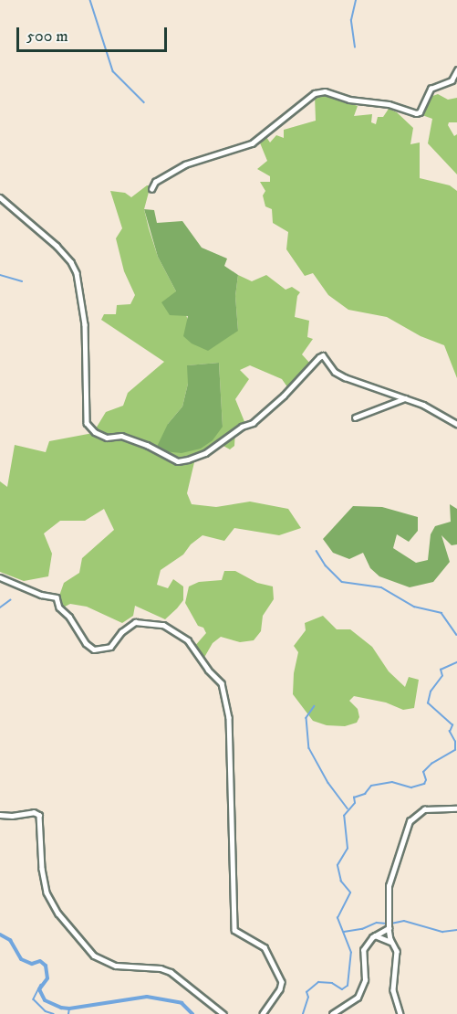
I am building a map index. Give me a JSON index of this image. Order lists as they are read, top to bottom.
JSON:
{
  "scale_bar": "500 m"
}
